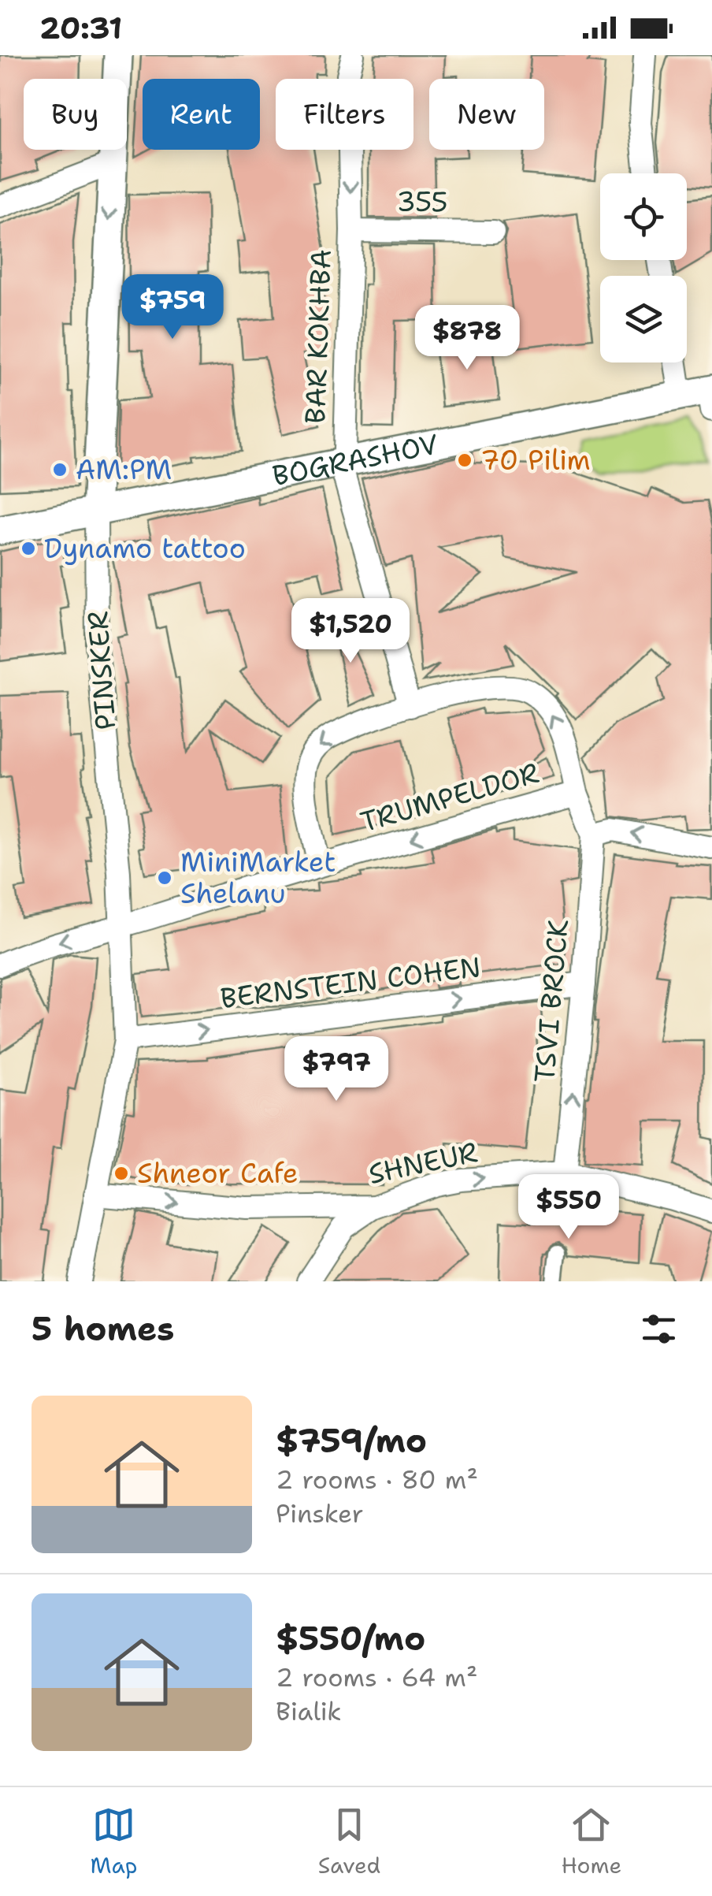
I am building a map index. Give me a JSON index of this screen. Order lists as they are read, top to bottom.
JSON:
{
  "streets": {
    "street": [
      "355",
      "BAR KOKHBA",
      "BOGRASHOV",
      "PINSKER",
      "TRUMPELDOR",
      "BERNSTEIN COHEN",
      "TSVI BROCK",
      "SHNEUR"
    ]
  },
  "crossings": [
    ["355", "BAR KOKHBA"],
    ["BAR KOKHBA", "BOGRASHOV"],
    ["BOGRASHOV", "PINSKER"],
    ["PINSKER", "TRUMPELDOR"],
    ["PINSKER", "BERNSTEIN COHEN"],
    ["PINSKER", "SHNEUR"],
    ["TRUMPELDOR", "TSVI BROCK"],
    ["BERNSTEIN COHEN", "TSVI BROCK"],
    ["TSVI BROCK", "SHNEUR"]
  ],
  "one_way": [
    "TRUMPELDOR",
    "BERNSTEIN COHEN",
    "TSVI BROCK",
    "SHNEUR"
  ],
  "places": [
    "70 Pilim",
    "AM:PM",
    "Dynamo tattoo",
    "MiniMarket Shelanu",
    "Shneor Cafe"
  ],
  "page": {
    "status": "20:31",
    "chip": [
      "Buy",
      "Rent",
      "Filters",
      "New"
    ],
    "price": [
      "$759",
      "$878",
      "$1,520",
      "$797",
      "$550"
    ],
    "heading": "5 homes",
    "list": [
      {
        "name": "$759/mo",
        "note": "2 rooms · 80 m² · Pinsker"
      },
      {
        "name": "$550/mo",
        "note": "2 rooms · 64 m² · Bialik"
      }
    ],
    "tabs": ["Map", "Saved", "Home"]
  }
}
